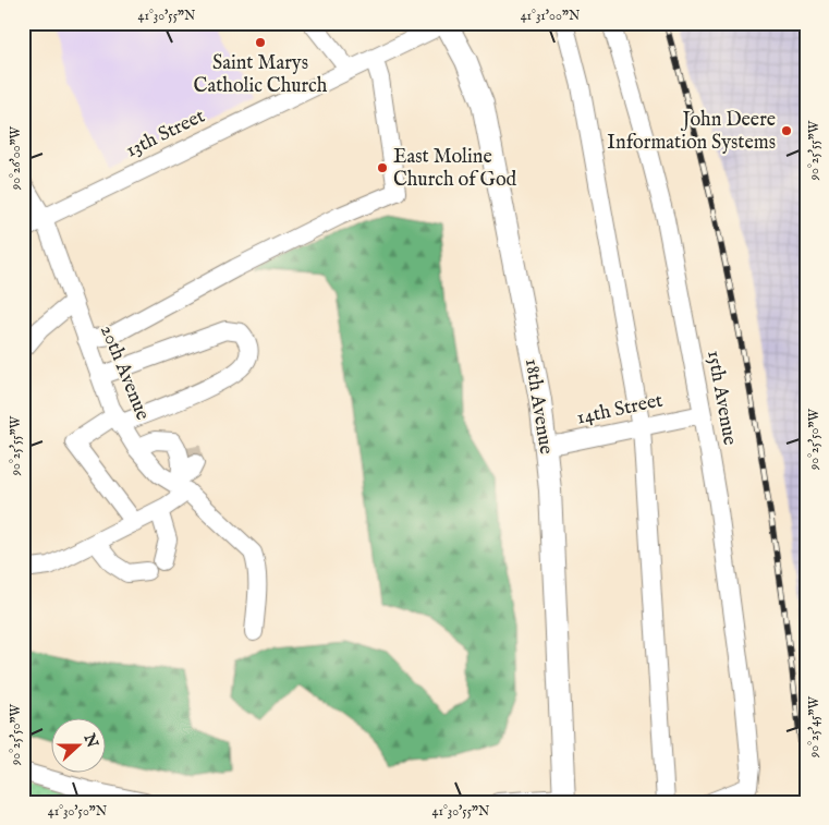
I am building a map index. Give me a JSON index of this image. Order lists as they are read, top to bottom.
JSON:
{
  "streets": {
    "main road": ["18th Avenue"],
    "street": [
      "13th Street",
      "20th Avenue",
      "15th Avenue",
      "14th Street"
    ]
  },
  "crossings": [
    ["13th Street", "20th Avenue"],
    ["13th Street", "18th Avenue"],
    ["15th Avenue", "14th Street"],
    ["18th Avenue", "14th Street"]
  ],
  "places": ["Saint Marys Catholic Church", "John Deere Information Systems", "East Moline Church of God"],
  "north": "right",
  "coordinates": [
    "41°30'55\"N",
    "41°31'00\"N",
    "90°25'55\"W",
    "90°26'00\"W",
    "90°25'50\"W",
    "90°25'45\"W",
    "41°30'50\"N"
  ]
}
